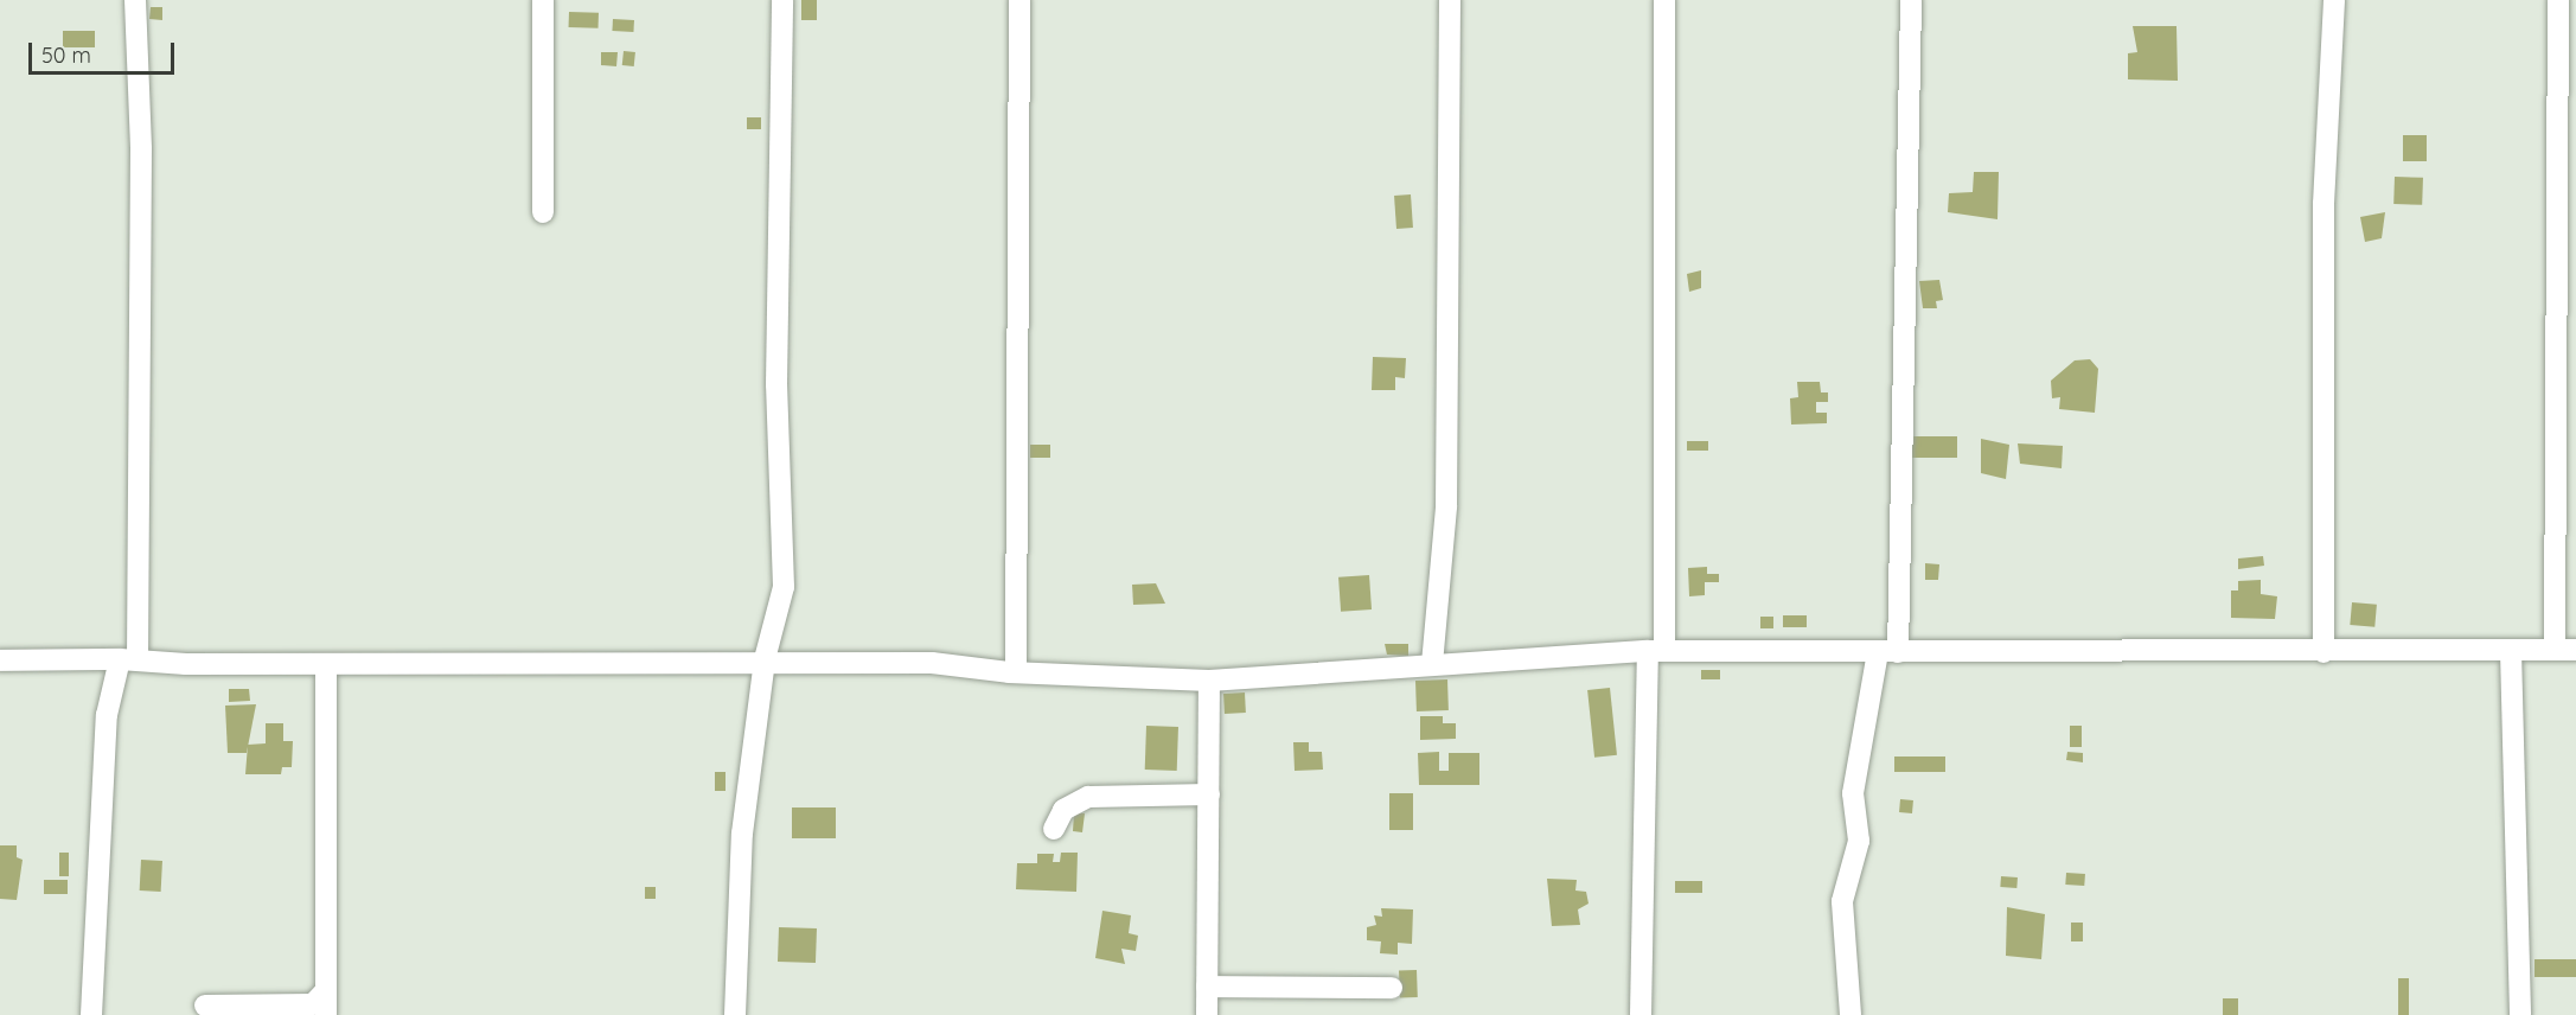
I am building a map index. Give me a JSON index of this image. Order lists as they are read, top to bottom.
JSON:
{
  "scale_bar": "50 m"
}
